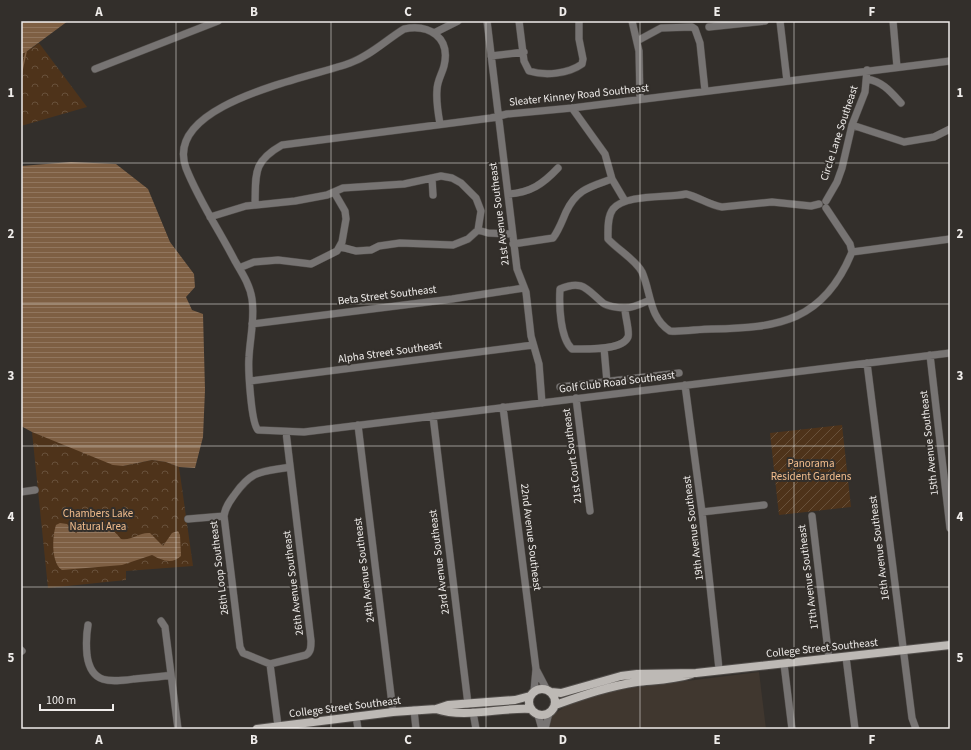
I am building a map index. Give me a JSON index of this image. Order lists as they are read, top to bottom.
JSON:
{
  "streets": {
    "main road": ["College Street Southeast"],
    "street": [
      "Sleater Kinney Road Southeast",
      "Circle Lane Southeast",
      "21st Avenue Southeast",
      "Beta Street Southeast",
      "Alpha Street Southeast",
      "Golf Club Road Southeast",
      "15th Avenue Southeast",
      "21st Court Southeast",
      "19th Avenue Southeast",
      "22nd Avenue Southeast",
      "16th Avenue Southeast",
      "23rd Avenue Southeast",
      "26th Loop Southeast",
      "24th Avenue Southeast",
      "17th Avenue Southeast",
      "26th Avenue Southeast"
    ]
  },
  "crossings": [
    ["Sleater Kinney Road Southeast", "Circle Lane Southeast"],
    ["Sleater Kinney Road Southeast", "21st Avenue Southeast"],
    ["21st Avenue Southeast", "Beta Street Southeast"],
    ["21st Avenue Southeast", "Alpha Street Southeast"],
    ["21st Avenue Southeast", "Golf Club Road Southeast"],
    ["Alpha Street Southeast", "Golf Club Road Southeast"],
    ["Golf Club Road Southeast", "15th Avenue Southeast"],
    ["Golf Club Road Southeast", "21st Court Southeast"],
    ["Golf Club Road Southeast", "19th Avenue Southeast"],
    ["Golf Club Road Southeast", "22nd Avenue Southeast"],
    ["Golf Club Road Southeast", "16th Avenue Southeast"],
    ["Golf Club Road Southeast", "23rd Avenue Southeast"],
    ["Golf Club Road Southeast", "24th Avenue Southeast"],
    ["Golf Club Road Southeast", "26th Avenue Southeast"],
    ["19th Avenue Southeast", "College Street Southeast"],
    ["22nd Avenue Southeast", "College Street Southeast"],
    ["16th Avenue Southeast", "College Street Southeast"],
    ["23rd Avenue Southeast", "College Street Southeast"],
    ["26th Loop Southeast", "26th Avenue Southeast"],
    ["24th Avenue Southeast", "College Street Southeast"],
    ["17th Avenue Southeast", "College Street Southeast"]
  ],
  "parks": ["Panorama Resident Gardens", "Chambers Lake Natural Area"],
  "scale_bar": "100 m",
  "grid": {
    "columns": [
      "A",
      "B",
      "C",
      "D",
      "E",
      "F"
    ],
    "rows": [
      "1",
      "2",
      "3",
      "4",
      "5"
    ]
  }
}
